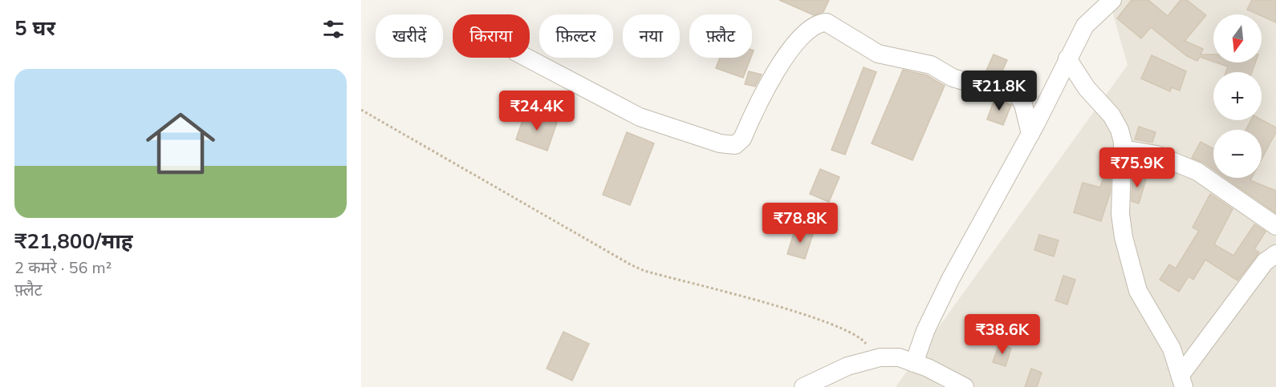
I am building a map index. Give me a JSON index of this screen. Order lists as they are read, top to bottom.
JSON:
{
  "north": "bottom",
  "page": {
    "heading": "5 घर",
    "map_buttons": ["+", "−"],
    "chip": [
      "खरीदें",
      "किराया",
      "फ़िल्टर",
      "नया",
      "फ़्लैट"
    ],
    "list": [
      {
        "name": "₹21,800/माह",
        "note": "2 कमरे · 56 m² · फ़्लैट"
      }
    ],
    "price": [
      "₹21.8K",
      "₹24.4K",
      "₹75.9K",
      "₹78.8K",
      "₹38.6K"
    ]
  }
}
